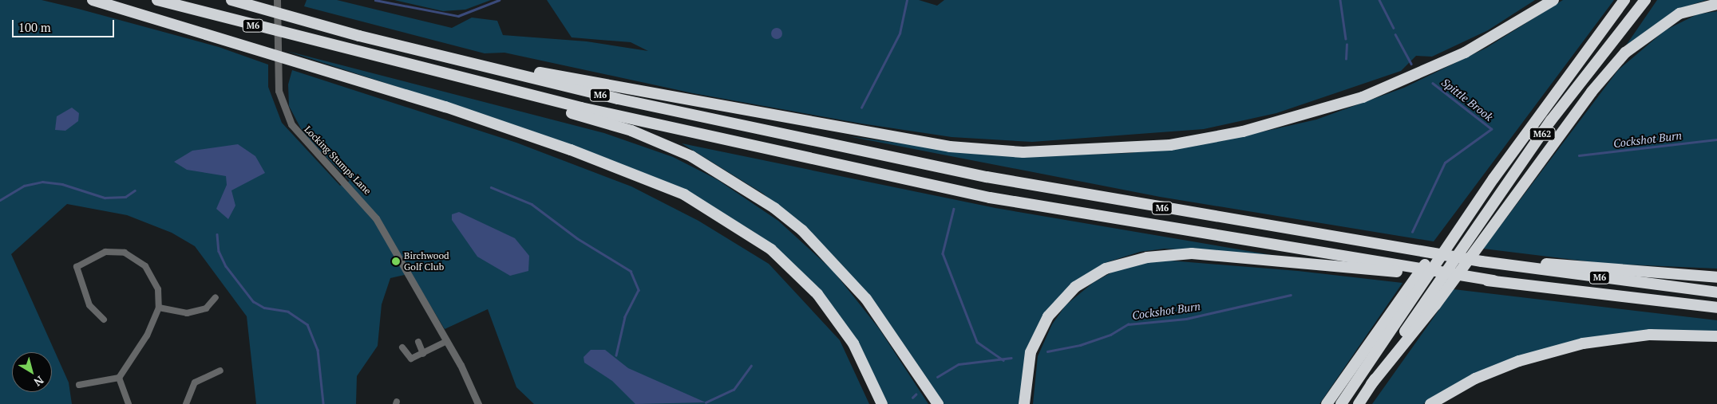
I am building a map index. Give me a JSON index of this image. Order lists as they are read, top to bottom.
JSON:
{
  "streets": {
    "highway": ["M6", "M62"],
    "street": ["Locking Stumps Lane"]
  },
  "water": ["Spittle Brook", "Cockshot Burn"],
  "places": ["Birchwood Golf Club"],
  "scale_bar": "100 m",
  "north": "bottom right"
}
